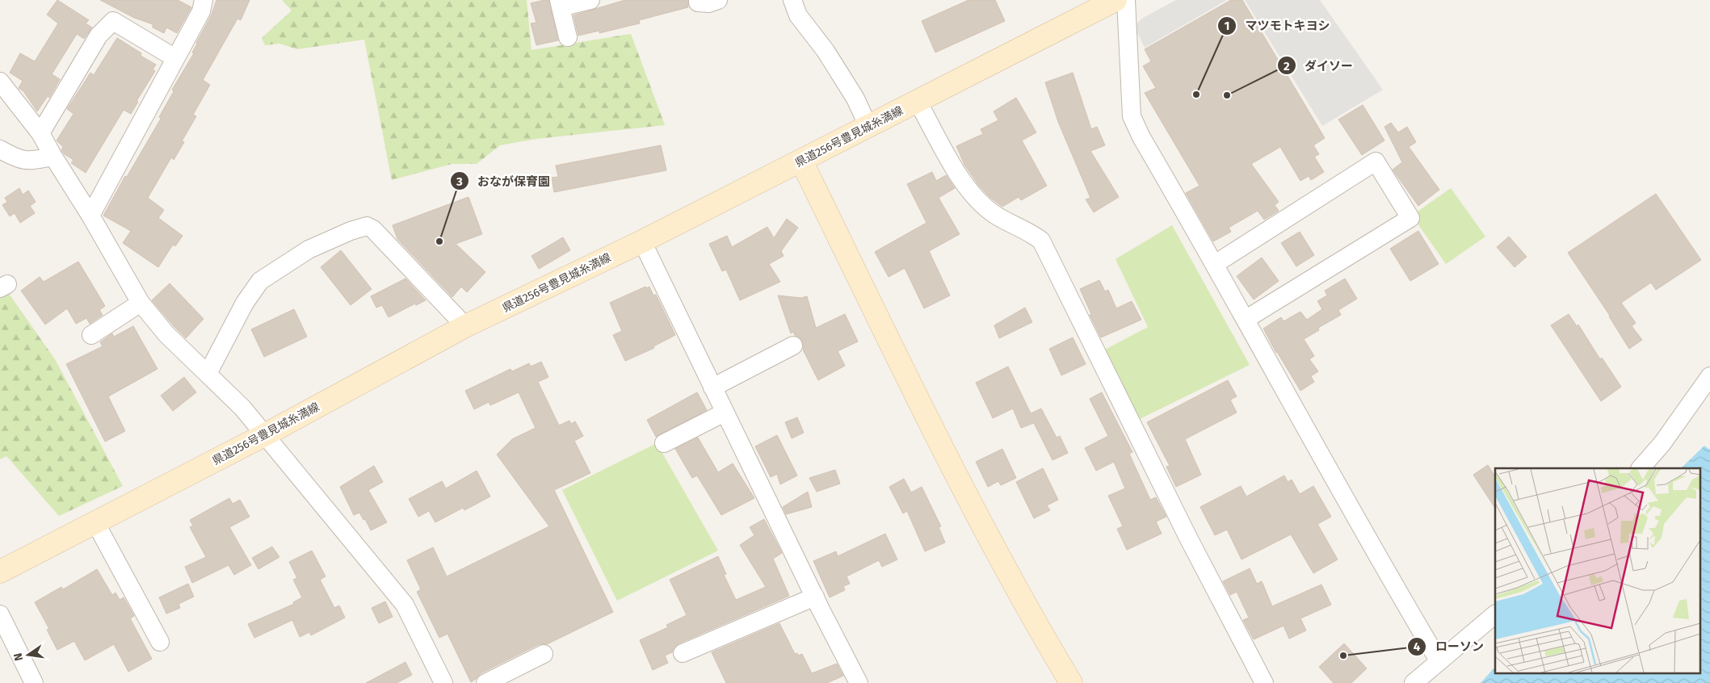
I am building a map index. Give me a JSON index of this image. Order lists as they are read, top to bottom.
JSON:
{
  "streets": {
    "main road": ["県道256号豊見城糸満線"]
  },
  "places": [
    "マツモトキヨシ",
    "ダイソー",
    "おなが保育園",
    "ローソン"
  ],
  "north": "left"
}
